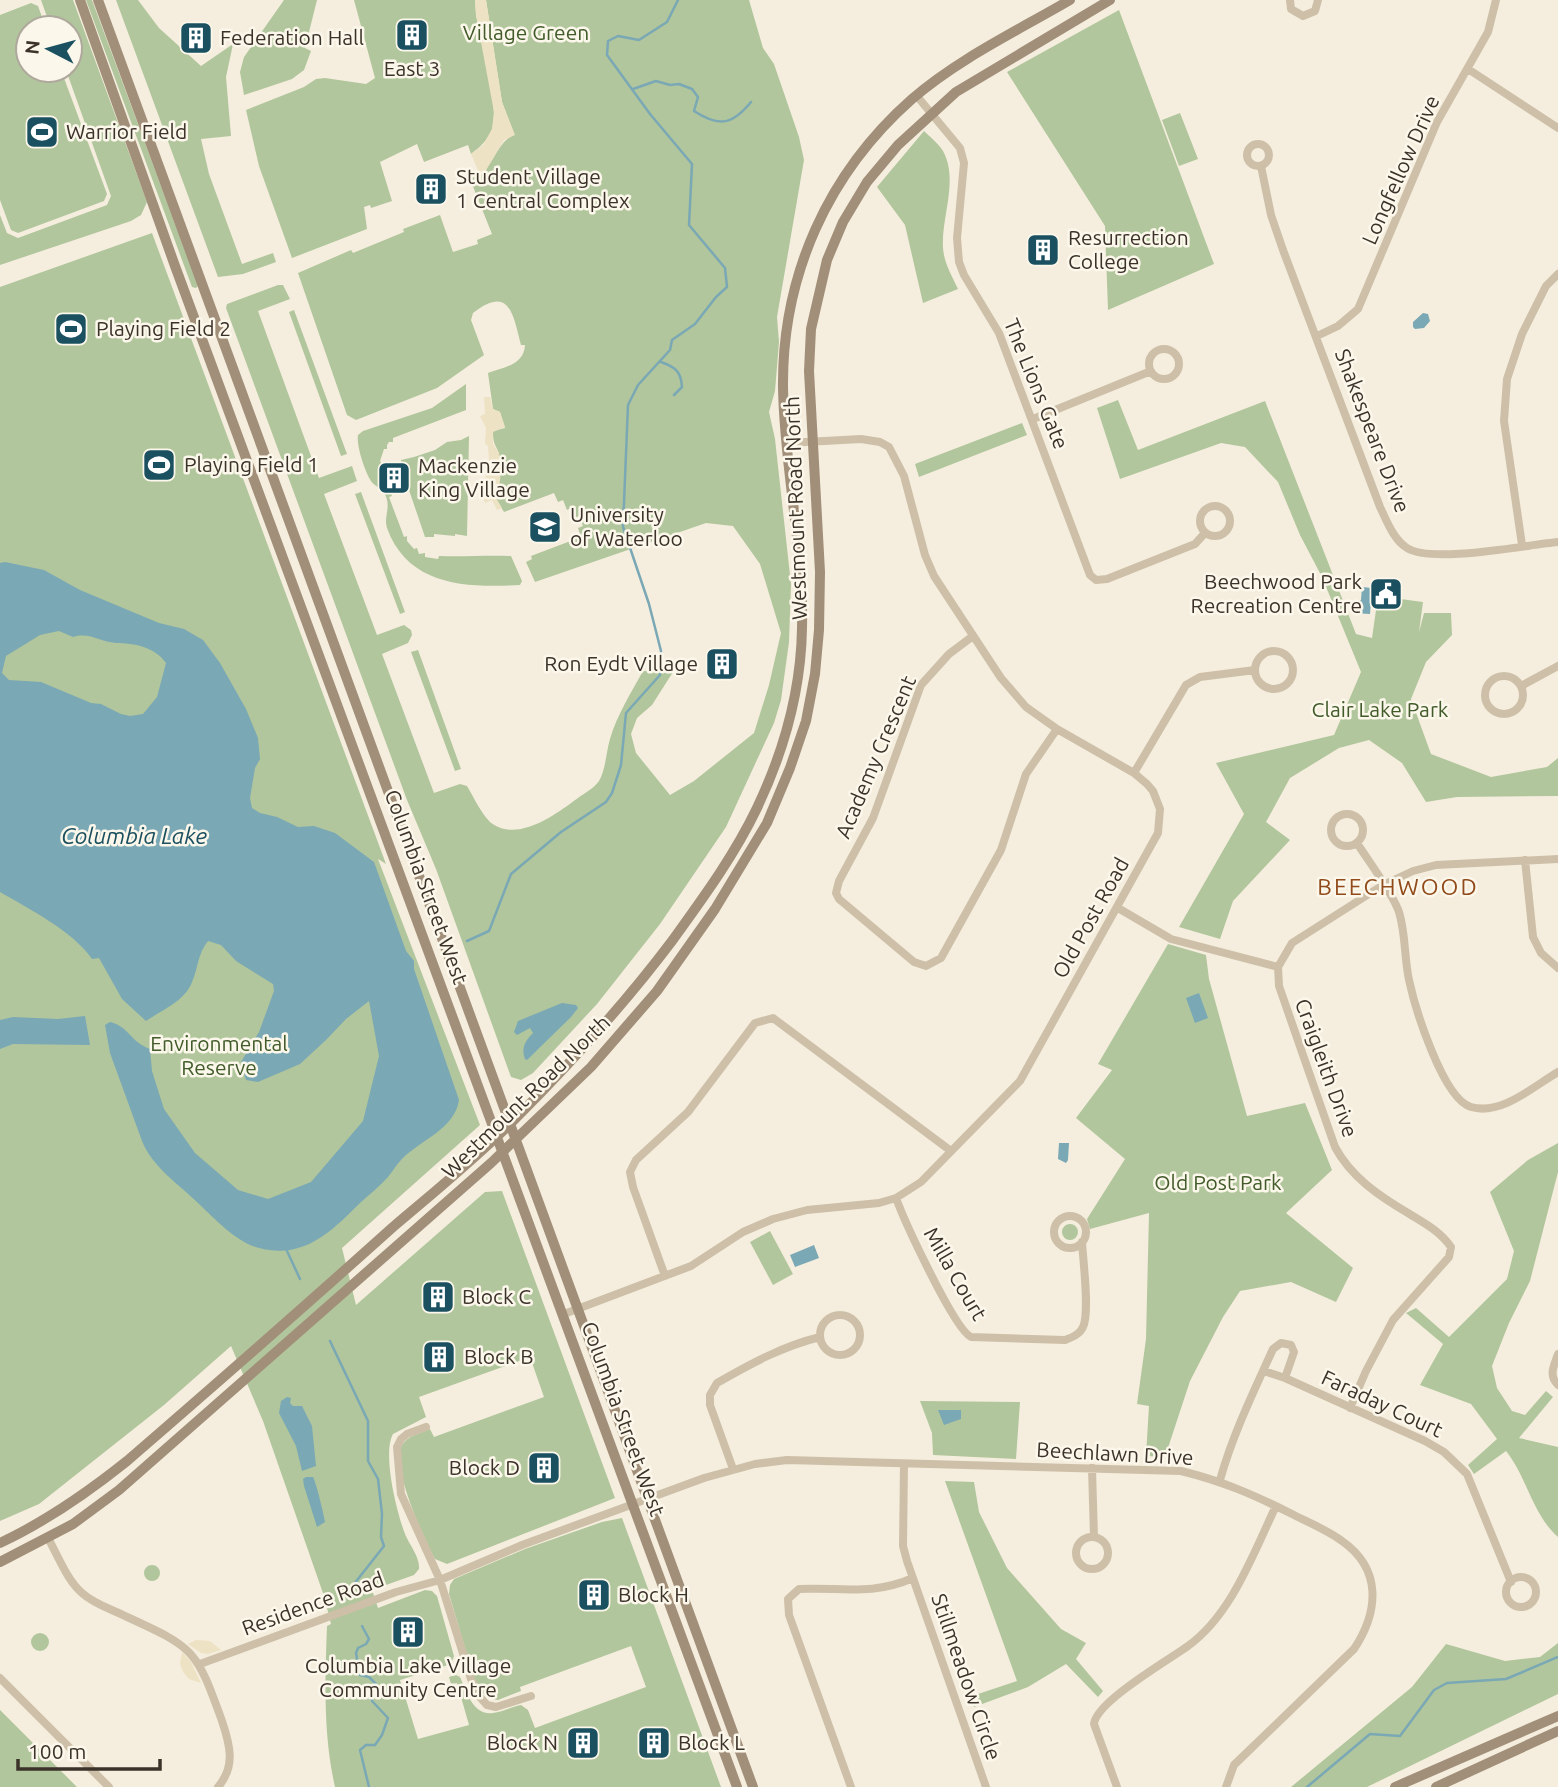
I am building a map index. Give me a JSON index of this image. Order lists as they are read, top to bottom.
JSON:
{
  "streets": {
    "main road": ["Westmount Road North", "Columbia Street West"],
    "street": [
      "Longfellow Drive",
      "The Lions Gate",
      "Shakespeare Drive",
      "Academy Crescent",
      "Old Post Road",
      "Craigleith Drive",
      "Milla Court",
      "Faraday Court",
      "Beechlawn Drive",
      "Residence Road",
      "Stillmeadow Circle"
    ]
  },
  "crossings": [
    ["Longfellow Drive", "Shakespeare Drive"],
    ["The Lions Gate", "Westmount Road North"],
    ["Westmount Road North", "Columbia Street West"],
    ["Westmount Road North", "Old Post Road"],
    ["Academy Crescent", "Old Post Road"],
    ["Columbia Street West", "Old Post Road"],
    ["Columbia Street West", "Beechlawn Drive"],
    ["Columbia Street West", "Residence Road"],
    ["Old Post Road", "Milla Court"],
    ["Craigleith Drive", "Faraday Court"],
    ["Beechlawn Drive", "Residence Road"],
    ["Beechlawn Drive", "Stillmeadow Circle"]
  ],
  "districts": ["BEECHWOOD"],
  "water": ["Columbia Lake"],
  "parks": [
    "Village Green",
    "Clair Lake Park",
    "Environmental Reserve",
    "Old Post Park"
  ],
  "places": {
    "building": [
      "East 3",
      "Federation Hall",
      "Student Village 1 Central Complex",
      "Resurrection College",
      "Mackenzie King Village",
      "Ron Eydt Village",
      "Block C",
      "Block B",
      "Block D",
      "Block H",
      "Columbia Lake Village Community Centre",
      "Block N",
      "Block L"
    ],
    "sports": ["Warrior Field", "Playing Field 2", "Playing Field 1"],
    "school or university": ["University of Waterloo"],
    "public building": ["Beechwood Park Recreation Centre"]
  },
  "scale_bar": "100 m",
  "north": "left"
}
